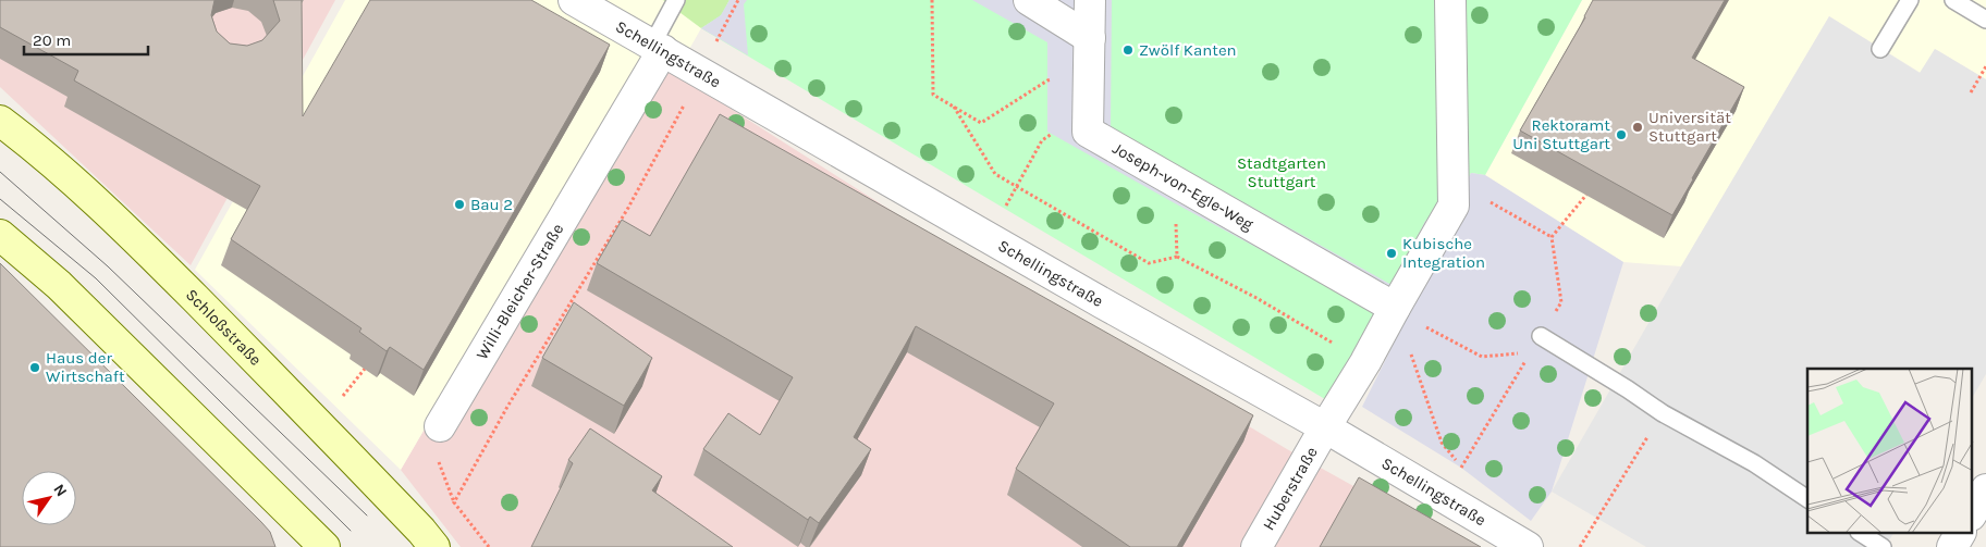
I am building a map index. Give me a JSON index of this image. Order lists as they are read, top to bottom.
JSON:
{
  "streets": {
    "main road": ["Schloßstraße"],
    "street": [
      "Schellingstraße",
      "Joseph-von-Egle-Weg",
      "Willi-Bleicher-Straße",
      "Huberstraße"
    ]
  },
  "crossings": [
    ["Schellingstraße", "Willi-Bleicher-Straße"],
    ["Schellingstraße", "Huberstraße"],
    ["Joseph-von-Egle-Weg", "Huberstraße"]
  ],
  "parks": ["Stadtgarten Stuttgart"],
  "places": [
    "Zwölf Kanten",
    "Universität Stuttgart",
    "Rektoramt Uni Stuttgart",
    "Bau 2",
    "Kubische Integration",
    "Haus der Wirtschaft"
  ],
  "scale_bar": "20 m",
  "north": "top right"
}
